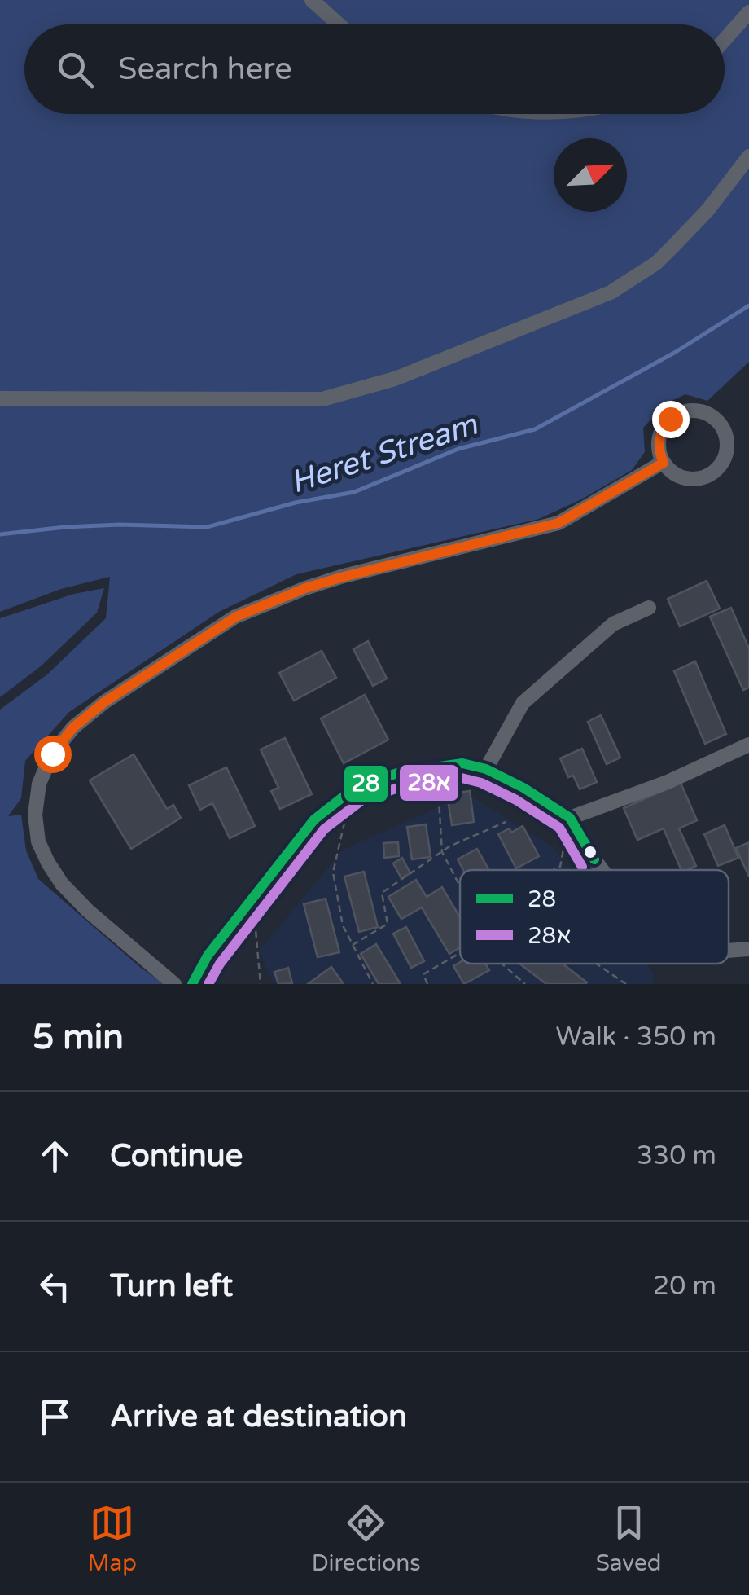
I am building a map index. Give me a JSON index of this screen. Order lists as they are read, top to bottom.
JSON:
{
  "water": ["Heret Stream"],
  "lines": ["transit line 28", "transit line 28א"],
  "legend": ["28", "28א"],
  "north": "top right",
  "page": {
    "search": "Search here",
    "heading": ["5 min", "Walk · 350 m"],
    "list": [
      ["Continue", "330 m"],
      ["Turn left", "20 m"],
      "Arrive at destination"
    ],
    "nav": ["Map", "Directions", "Saved"]
  }
}
